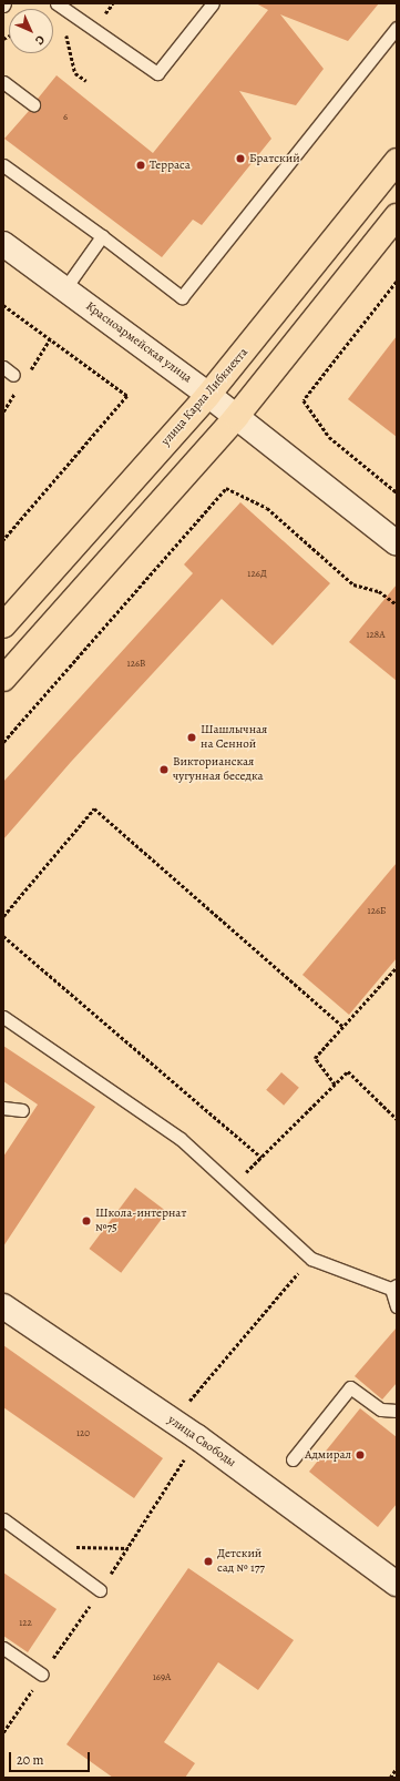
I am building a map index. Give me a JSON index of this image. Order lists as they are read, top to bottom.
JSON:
{
  "streets": {
    "main road": ["улица Карла Либкнехта"],
    "street": ["Красноармейская улица", "улица Свободы"]
  },
  "crossings": [
    ["Красноармейская улица", "улица Карла Либкнехта"]
  ],
  "places": [
    "Братский",
    "Терраса",
    "Шашлычная на Сенной",
    "Викторианская чугунная беседка",
    "Школа-интернат №75",
    "Адмирал",
    "Детский сад № 177"
  ],
  "house_numbers": [
    "6",
    "126Д",
    "128А",
    "126В",
    "126Б",
    "120",
    "122",
    "169А"
  ],
  "scale_bar": "20 m",
  "north": "bottom right"
}
